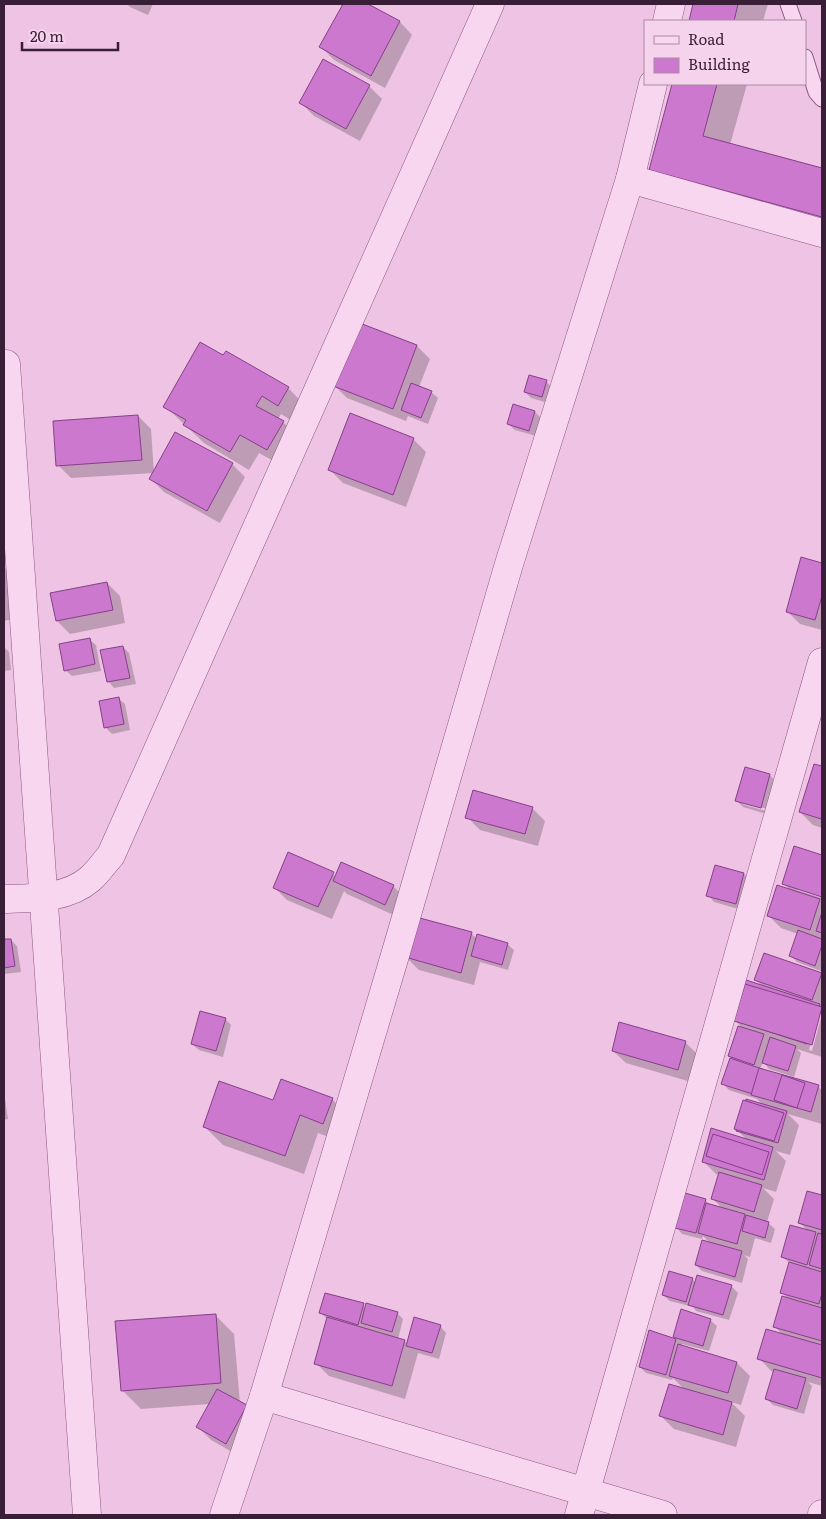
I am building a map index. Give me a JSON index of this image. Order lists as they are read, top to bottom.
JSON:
{
  "legend": ["Road", "Building"],
  "scale_bar": "20 m"
}
